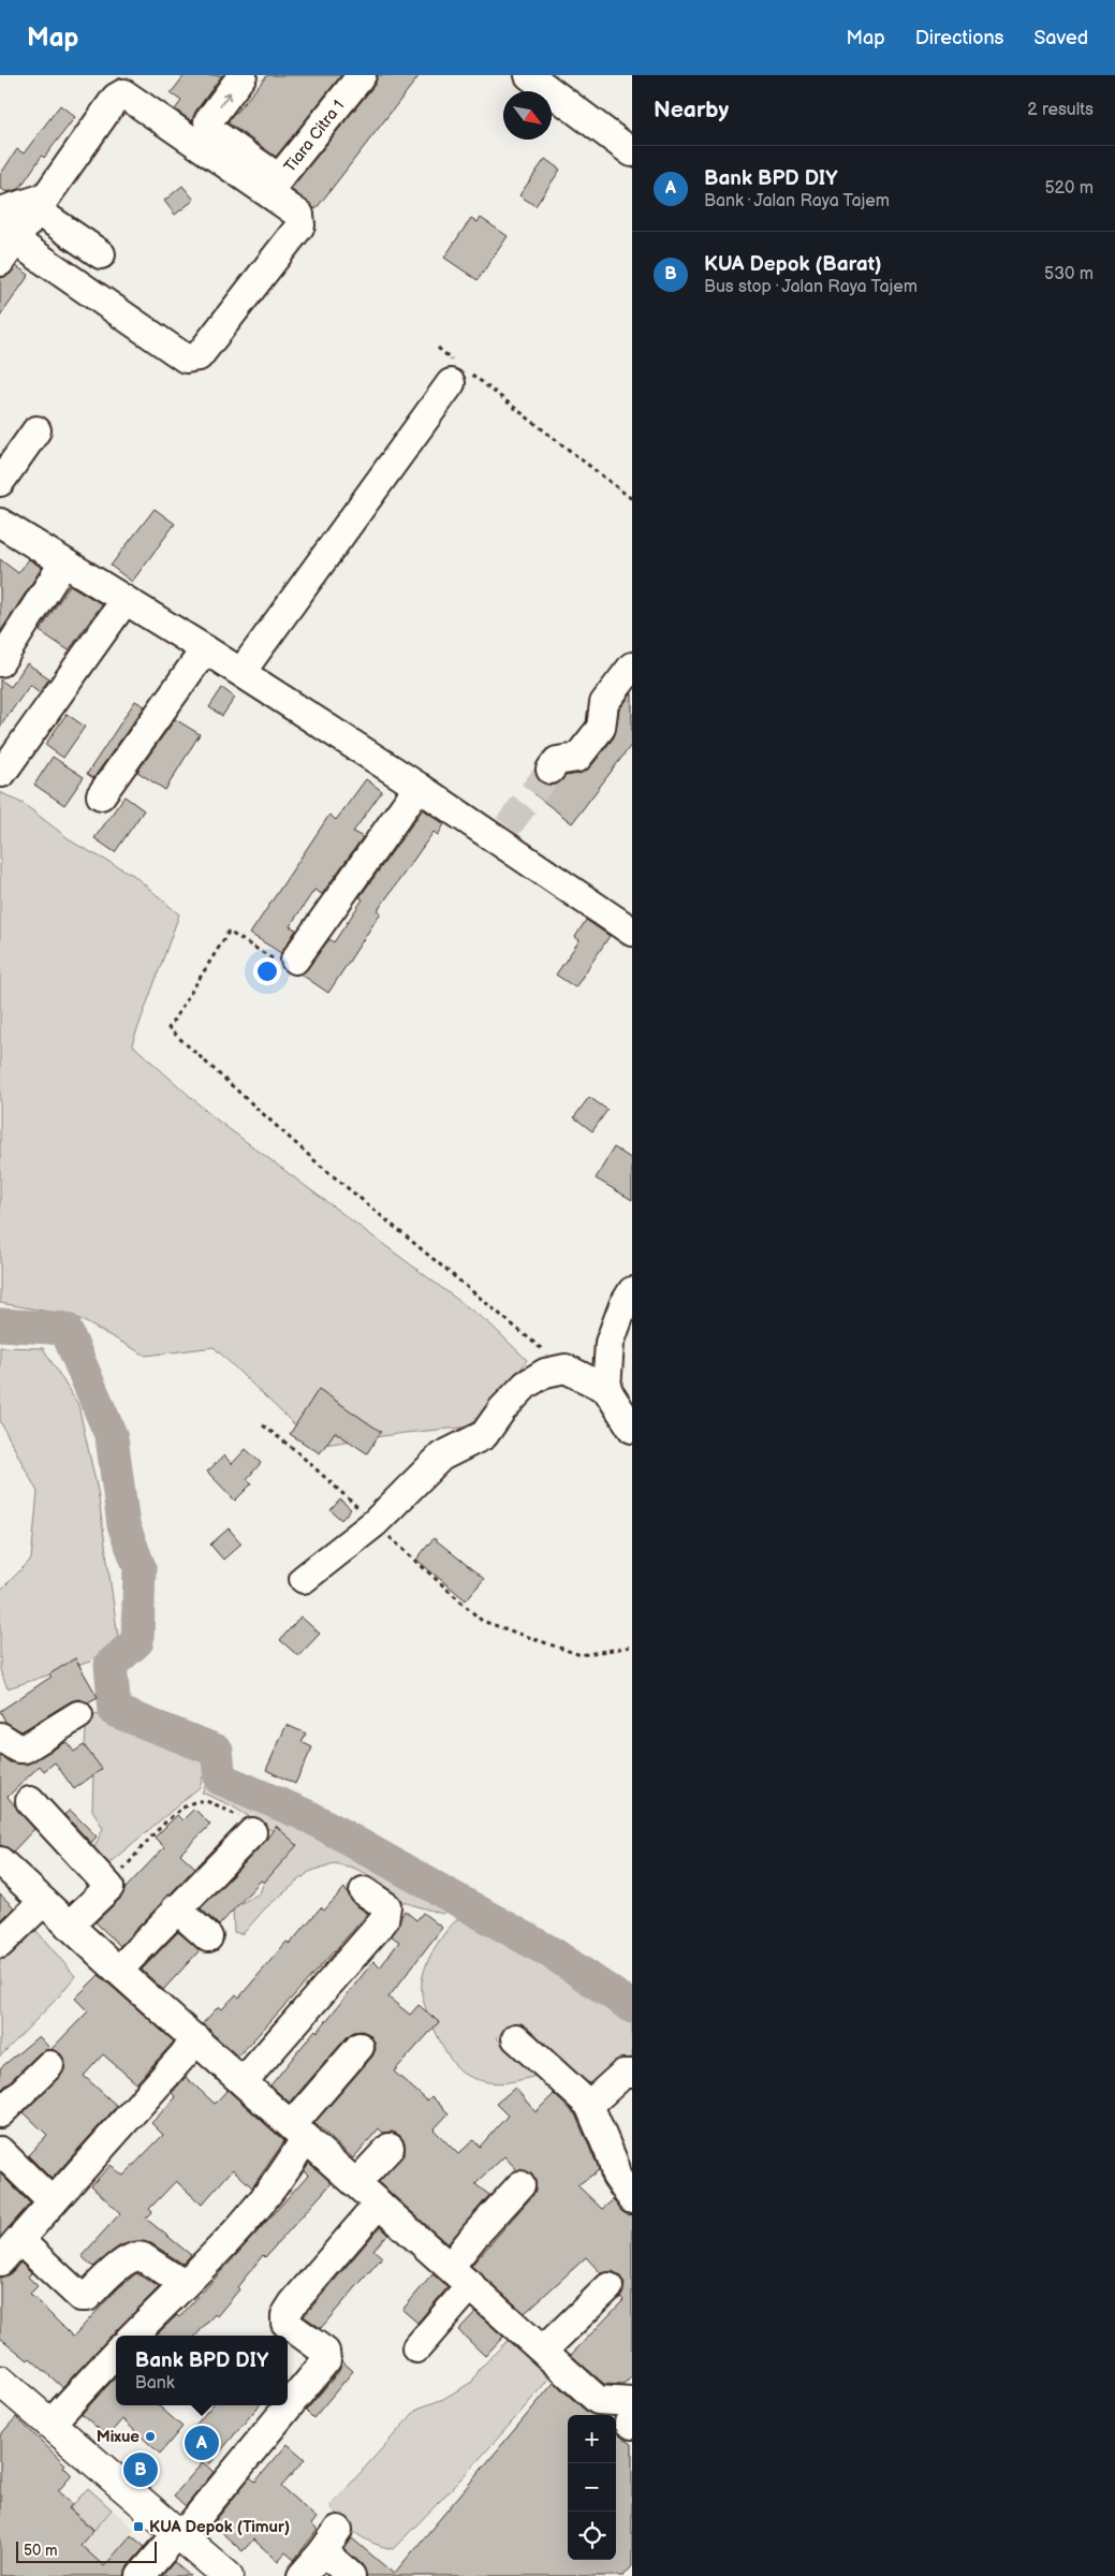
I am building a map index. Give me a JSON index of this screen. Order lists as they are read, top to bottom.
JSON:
{
  "streets": {
    "street": ["Tiara Citra 1"]
  },
  "places": {
    "other": ["Mixue"],
    "transit": ["KUA Depok (Timur)"]
  },
  "scale_bar": "50 m",
  "north": "bottom right",
  "page": {
    "header": "Map",
    "nav": ["Map", "Directions", "Saved"],
    "heading": ["Nearby", "2 results"],
    "list": [
      {
        "mark": "A",
        "name": "Bank BPD DIY",
        "note": "Bank · Jalan Raya Tajem",
        "value": "520 m"
      },
      {
        "mark": "B",
        "name": "KUA Depok (Barat)",
        "note": "Bus stop · Jalan Raya Tajem",
        "value": "530 m"
      }
    ],
    "popup": ["Bank BPD DIY", "Bank"],
    "map_buttons": ["+", "−"],
    "pins": ["A", "B"],
    "scale": "50 m"
  }
}
